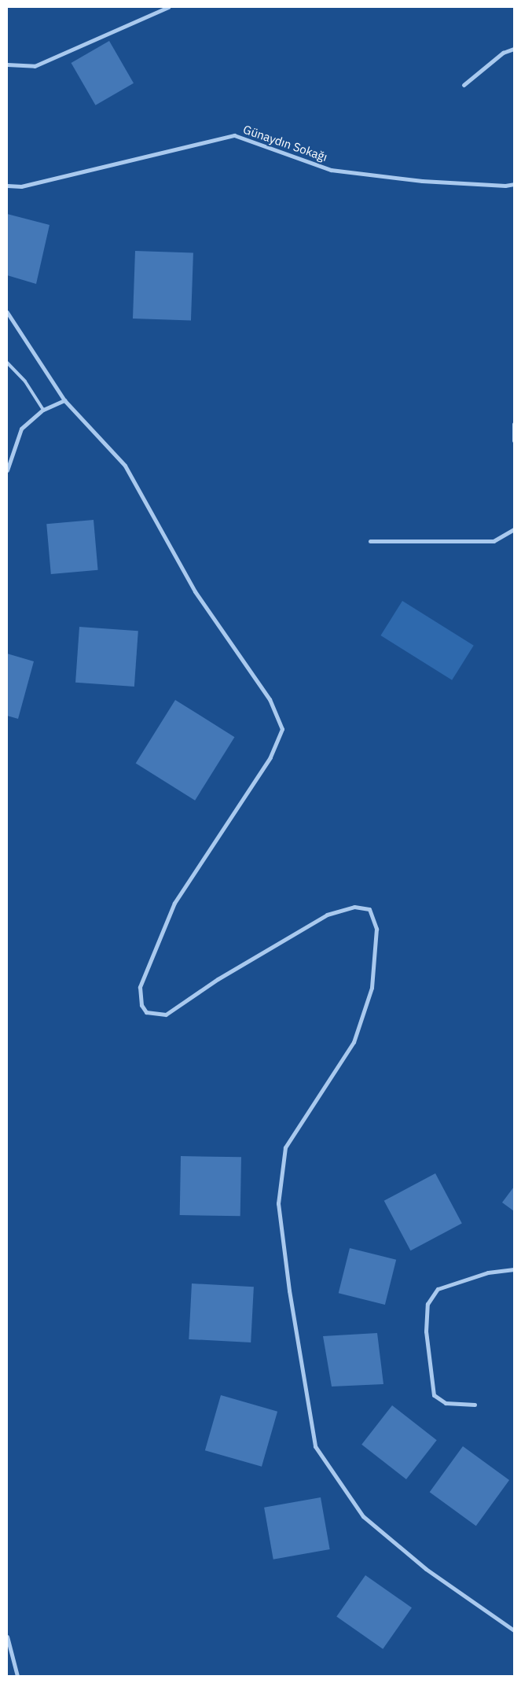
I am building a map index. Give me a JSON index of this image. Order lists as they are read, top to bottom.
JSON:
{
  "streets": {
    "street": ["Günaydın Sokağı"]
  }
}
